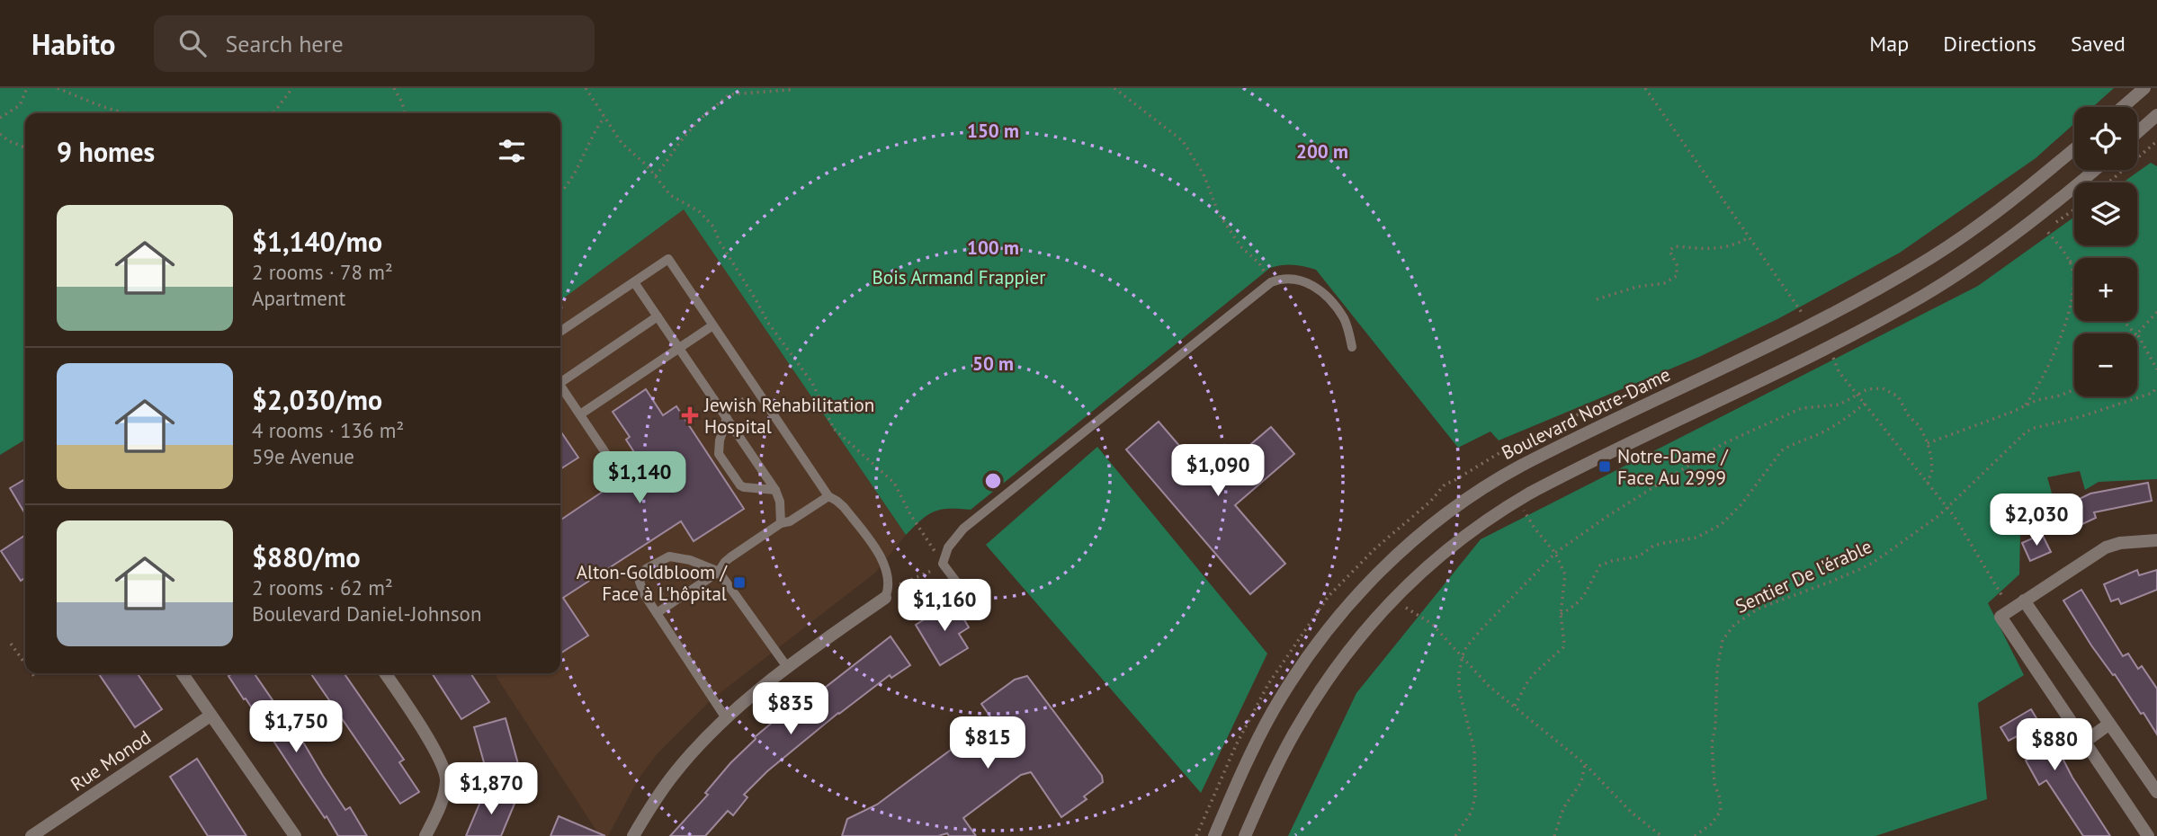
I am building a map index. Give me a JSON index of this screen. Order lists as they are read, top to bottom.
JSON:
{
  "streets": {
    "street": ["Boulevard Notre-Dame", "Rue Monod"],
    "path": ["Sentier De l'érable"]
  },
  "parks": ["Bois Armand Frappier"],
  "places": {
    "health": ["Jewish Rehabilitation Hospital"],
    "transit": ["Notre-Dame / Face Au 2999", "Alton-Goldbloom / Face à L'hôpital"]
  },
  "page": {
    "header": "Habito",
    "search": "Search here",
    "nav": ["Map", "Directions", "Saved"],
    "map_buttons": ["+", "−"],
    "heading": "9 homes",
    "list": [
      {
        "name": "$1,140/mo",
        "note": "2 rooms · 78 m² · Apartment"
      },
      {
        "name": "$2,030/mo",
        "note": "4 rooms · 136 m² · 59e Avenue"
      },
      {
        "name": "$880/mo",
        "note": "2 rooms · 62 m² · Boulevard Daniel-Johnson"
      }
    ],
    "price": [
      "$1,090",
      "$1,140",
      "$2,030",
      "$1,160",
      "$835",
      "$1,750",
      "$815",
      "$880",
      "$1,870"
    ]
  },
  "rings": [
    "150 m",
    "200 m",
    "100 m",
    "50 m"
  ]
}
